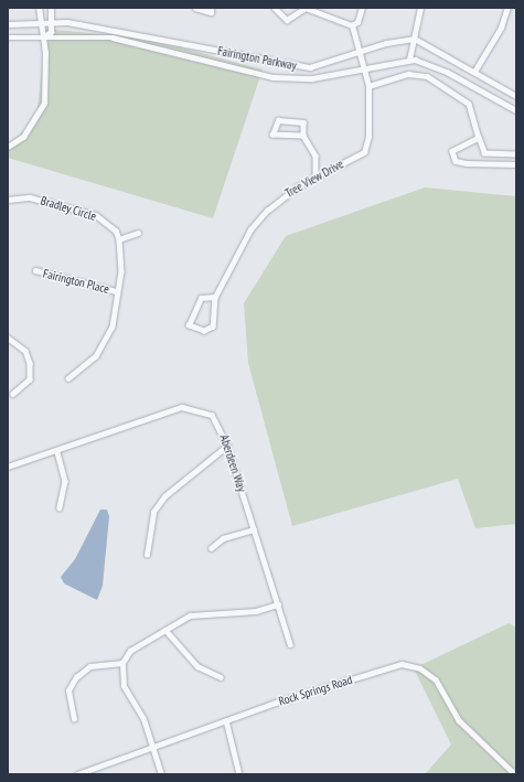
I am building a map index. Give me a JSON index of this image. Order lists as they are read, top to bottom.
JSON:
{
  "streets": {
    "street": [
      "Fairington Parkway",
      "Tree View Drive",
      "Bradley Circle",
      "Fairington Place",
      "Aberdeen Way",
      "Rock Springs Road"
    ]
  },
  "crossings": [
    ["Fairington Parkway", "Tree View Drive"]
  ]
}
